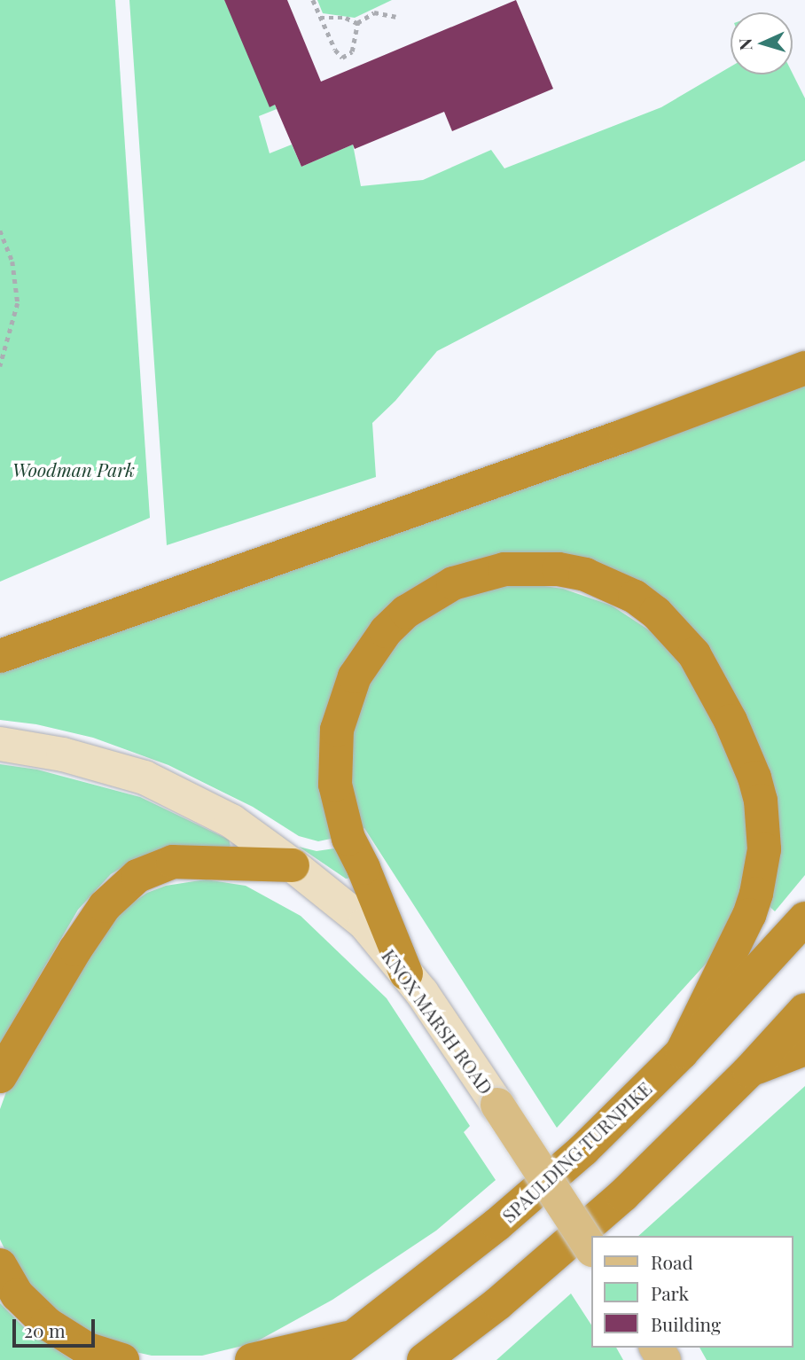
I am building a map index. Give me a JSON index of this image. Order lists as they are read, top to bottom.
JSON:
{
  "streets": {
    "highway": ["SPAULDING TURNPIKE"],
    "main road": ["KNOX MARSH ROAD"]
  },
  "parks": ["Woodman Park"],
  "legend": ["Road", "Park", "Building"],
  "scale_bar": "20 m",
  "north": "left"
}
